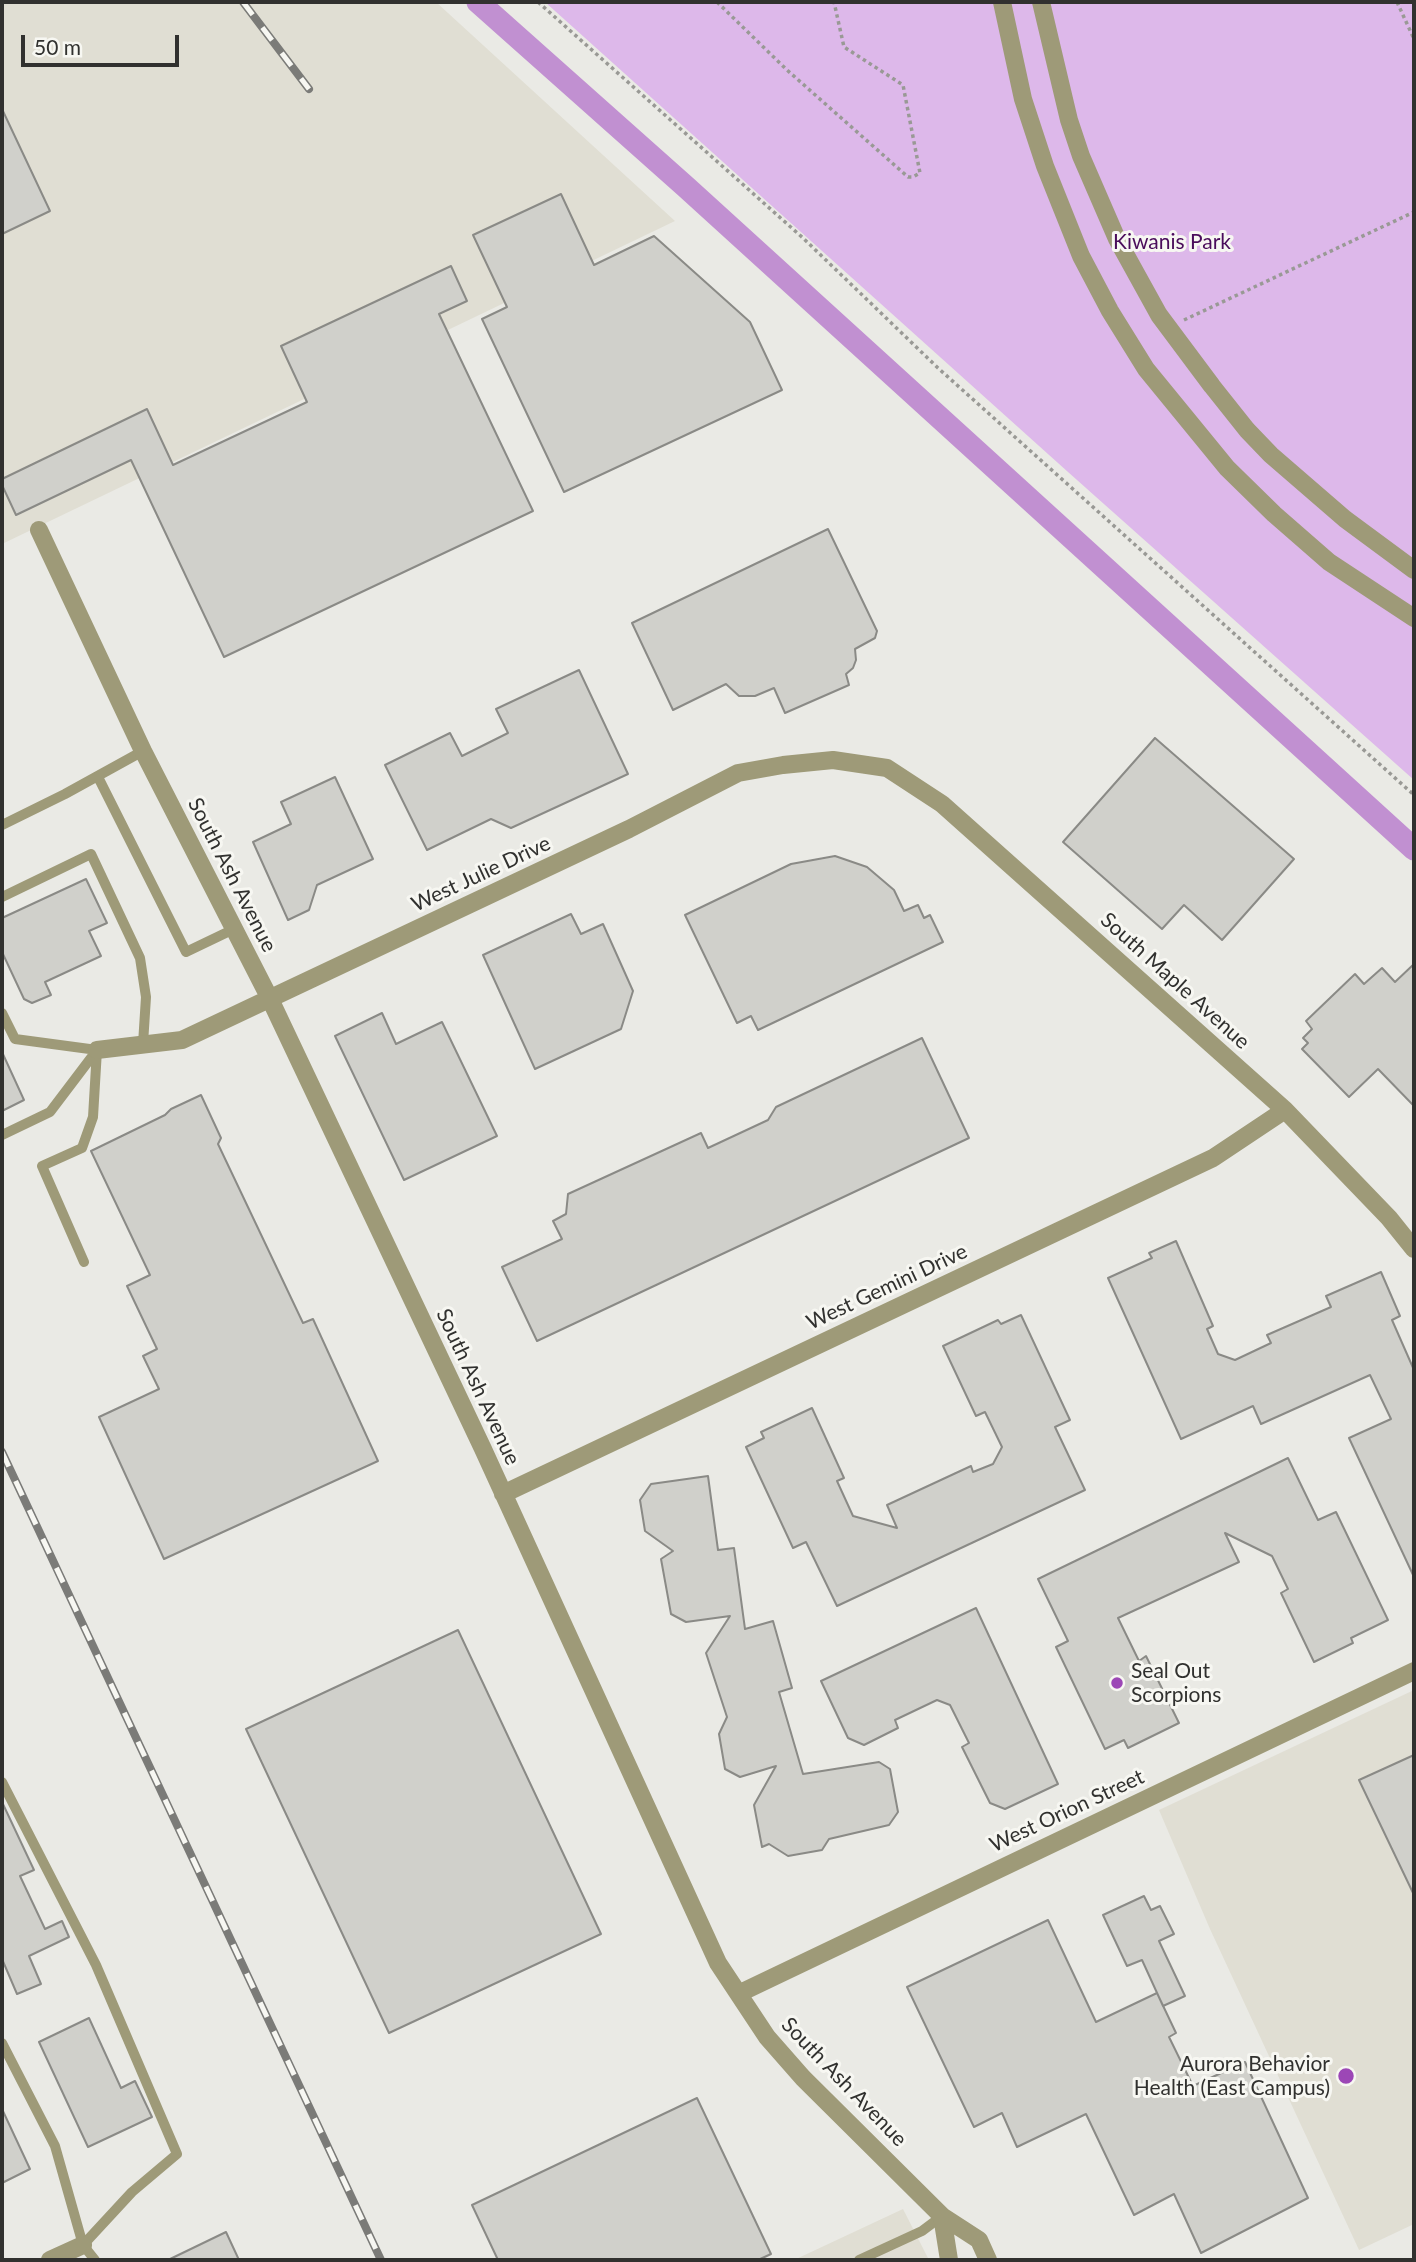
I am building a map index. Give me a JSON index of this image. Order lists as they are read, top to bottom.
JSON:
{
  "streets": {
    "street": [
      "West Julie Drive",
      "South Ash Avenue",
      "South Maple Avenue",
      "West Gemini Drive",
      "West Orion Street"
    ]
  },
  "crossings": [
    ["West Julie Drive", "South Ash Avenue"],
    ["West Julie Drive", "South Maple Avenue"],
    ["South Ash Avenue", "West Gemini Drive"],
    ["South Ash Avenue", "West Orion Street"],
    ["South Maple Avenue", "West Gemini Drive"]
  ],
  "parks": ["Kiwanis Park"],
  "places": ["Seal Out Scorpions", "Aurora Behavior Health (East Campus)"],
  "scale_bar": "50 m"
}
